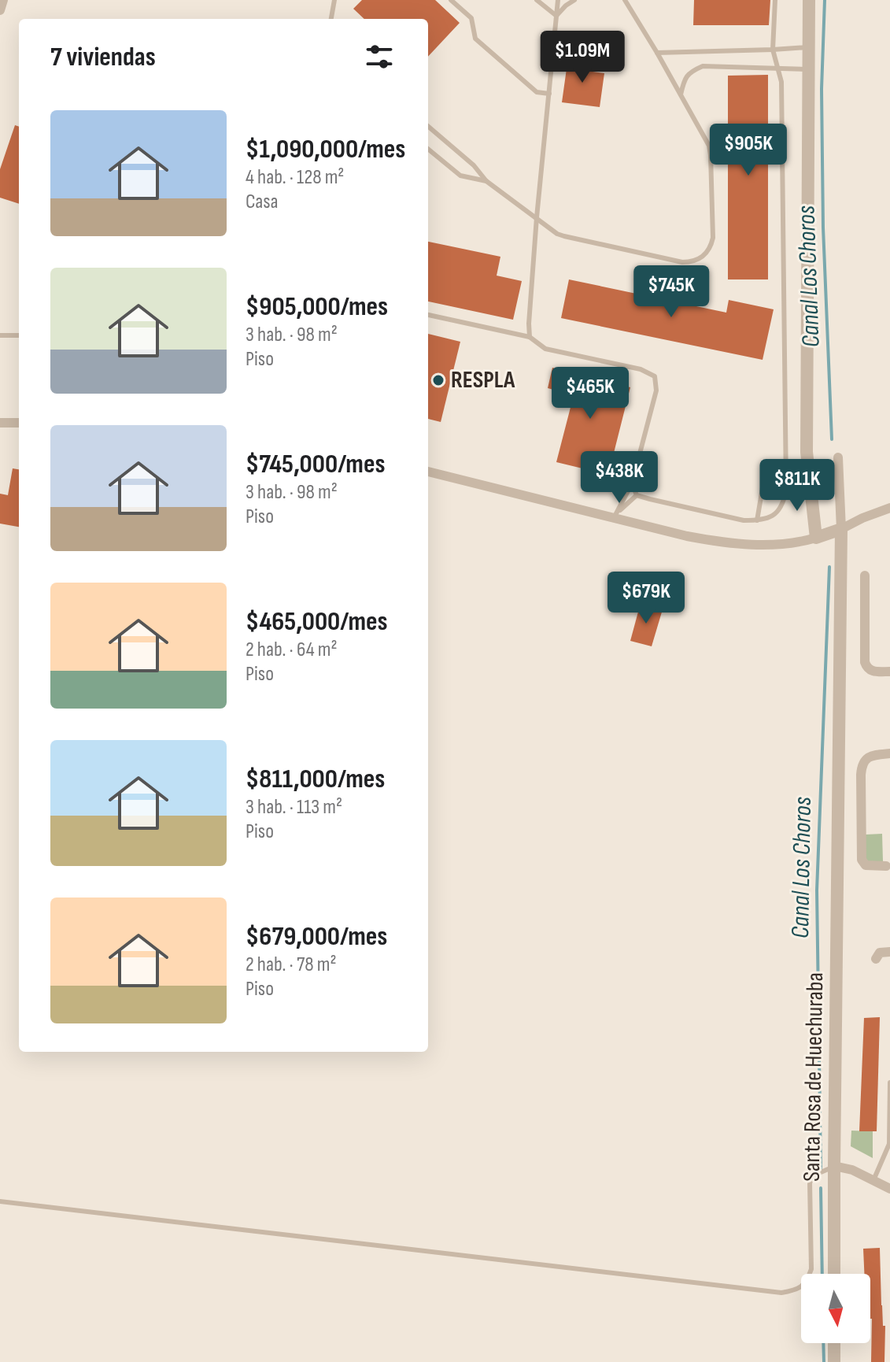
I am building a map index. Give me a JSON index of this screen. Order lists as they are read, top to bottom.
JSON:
{
  "streets": {
    "street": ["Santa Rosa de Huechuraba"]
  },
  "water": ["Canal Los Choros"],
  "places": ["RESPLA"],
  "north": "bottom",
  "page": {
    "heading": "7 viviendas",
    "price": [
      "$1.09M",
      "$905K",
      "$745K",
      "$465K",
      "$438K",
      "$811K",
      "$679K"
    ],
    "list": [
      {
        "name": "$1,090,000/mes",
        "note": "4 hab. · 128 m² · Casa"
      },
      {
        "name": "$905,000/mes",
        "note": "3 hab. · 98 m² · Piso"
      },
      {
        "name": "$745,000/mes",
        "note": "3 hab. · 98 m² · Piso"
      },
      {
        "name": "$465,000/mes",
        "note": "2 hab. · 64 m² · Piso"
      },
      {
        "name": "$811,000/mes",
        "note": "3 hab. · 113 m² · Piso"
      },
      {
        "name": "$679,000/mes",
        "note": "2 hab. · 78 m² · Piso"
      }
    ]
  }
}
